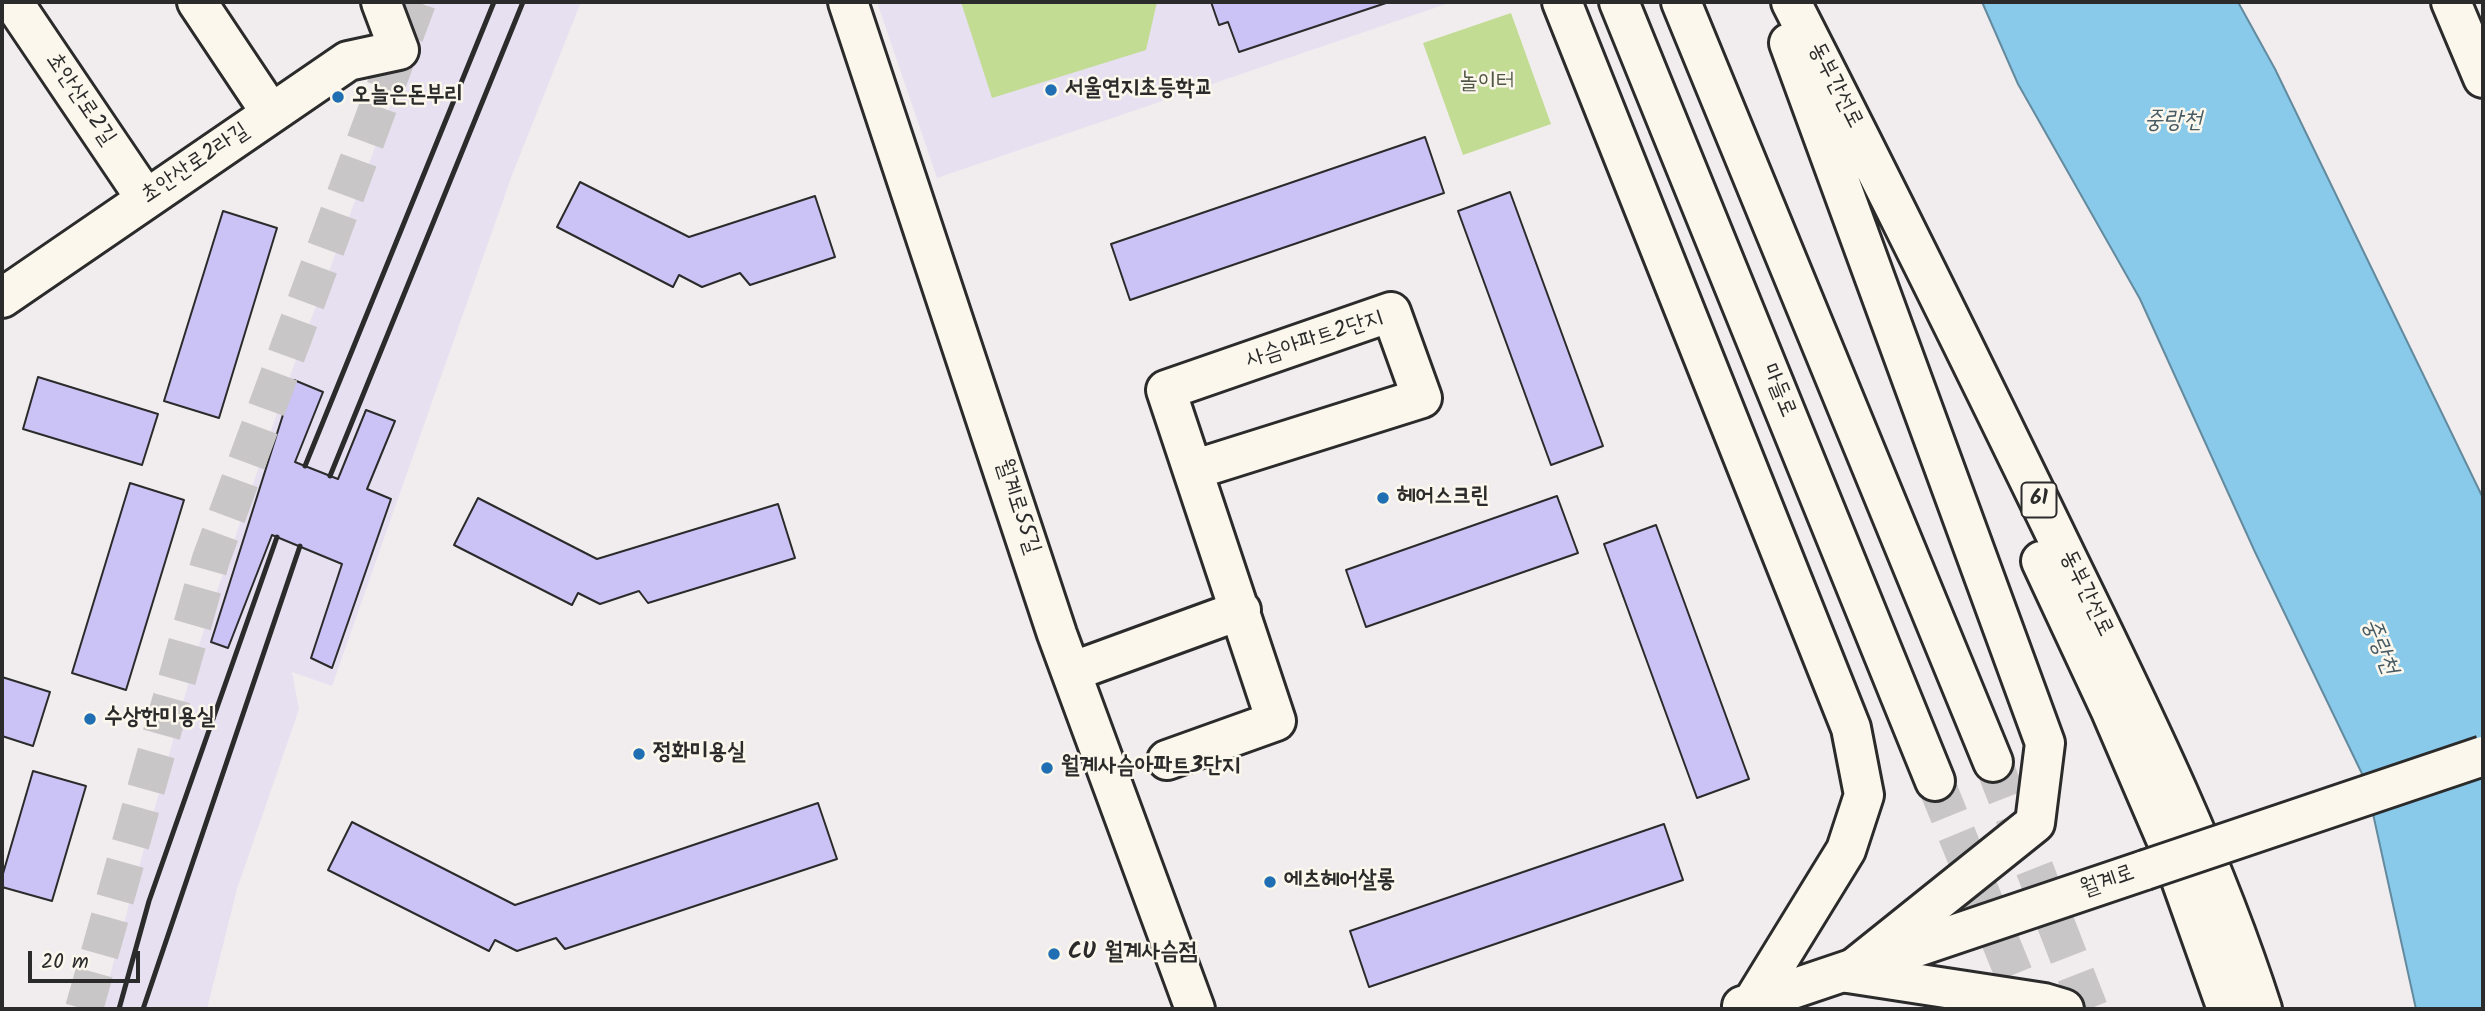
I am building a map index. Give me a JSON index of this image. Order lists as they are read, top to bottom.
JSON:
{
  "streets": {
    "main road": [
      "동부간선로",
      "초안산로2길",
      "초안산로2라길",
      "사슴아파트2단지",
      "마들로",
      "61",
      "월계로55길",
      "월계로"
    ]
  },
  "crossings": [
    ["초안산로2길", "초안산로2라길"]
  ],
  "water": ["중랑천"],
  "parks": ["놀이터"],
  "places": [
    "서울연지초등학교",
    "오늘은돈부리",
    "헤어스크린",
    "수상한미용실",
    "정화미용실",
    "월계사슴아파트3단지",
    "에츠헤어살롱",
    "CU 월계사슴점"
  ],
  "scale_bar": "20 m"
}
